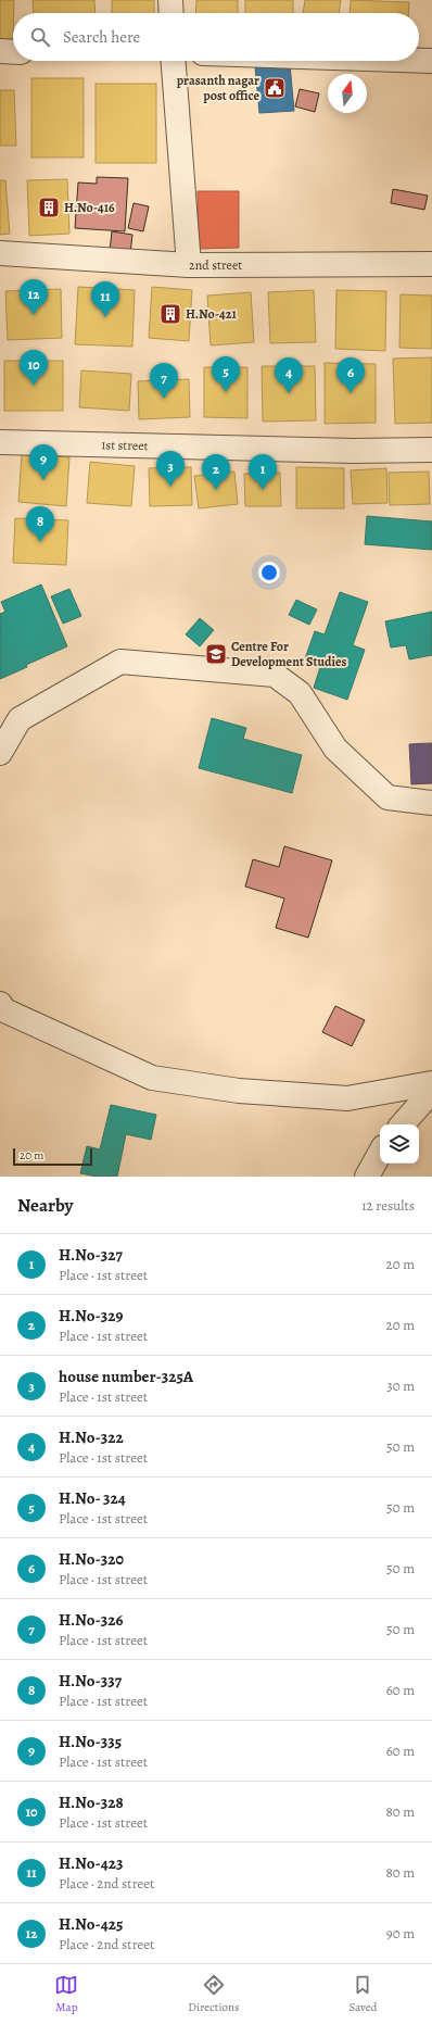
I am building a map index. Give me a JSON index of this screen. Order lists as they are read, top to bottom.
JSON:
{
  "streets": {
    "street": ["2nd street", "1st street"]
  },
  "places": {
    "public building": ["prasanth nagar post office"],
    "building": ["H.No-416", "H.No-421"],
    "school or university": ["Centre For Development Studies"]
  },
  "scale_bar": "20 m",
  "north": "top",
  "page": {
    "search": "Search here",
    "pins": [
      "12",
      "11",
      "10",
      "5",
      "4",
      "6",
      "7",
      "9",
      "3",
      "1",
      "2",
      "8"
    ],
    "scale": "20 m",
    "heading": ["Nearby", "12 results"],
    "list": [
      {
        "mark": "1",
        "name": "H.No-327",
        "note": "Place · 1st street",
        "value": "20 m"
      },
      {
        "mark": "2",
        "name": "H.No-329",
        "note": "Place · 1st street",
        "value": "20 m"
      },
      {
        "mark": "3",
        "name": "house number-325A",
        "note": "Place · 1st street",
        "value": "30 m"
      },
      {
        "mark": "4",
        "name": "H.No-322",
        "note": "Place · 1st street",
        "value": "50 m"
      },
      {
        "mark": "5",
        "name": "H.No- 324",
        "note": "Place · 1st street",
        "value": "50 m"
      },
      {
        "mark": "6",
        "name": "H.No-320",
        "note": "Place · 1st street",
        "value": "50 m"
      },
      {
        "mark": "7",
        "name": "H.No-326",
        "note": "Place · 1st street",
        "value": "50 m"
      },
      {
        "mark": "8",
        "name": "H.No-337",
        "note": "Place · 1st street",
        "value": "60 m"
      },
      {
        "mark": "9",
        "name": "H.No-335",
        "note": "Place · 1st street",
        "value": "60 m"
      },
      {
        "mark": "10",
        "name": "H.No-328",
        "note": "Place · 1st street",
        "value": "80 m"
      },
      {
        "mark": "11",
        "name": "H.No-423",
        "note": "Place · 2nd street",
        "value": "80 m"
      },
      {
        "mark": "12",
        "name": "H.No-425",
        "note": "Place · 2nd street",
        "value": "90 m"
      }
    ],
    "nav": ["Map", "Directions", "Saved"]
  }
}
